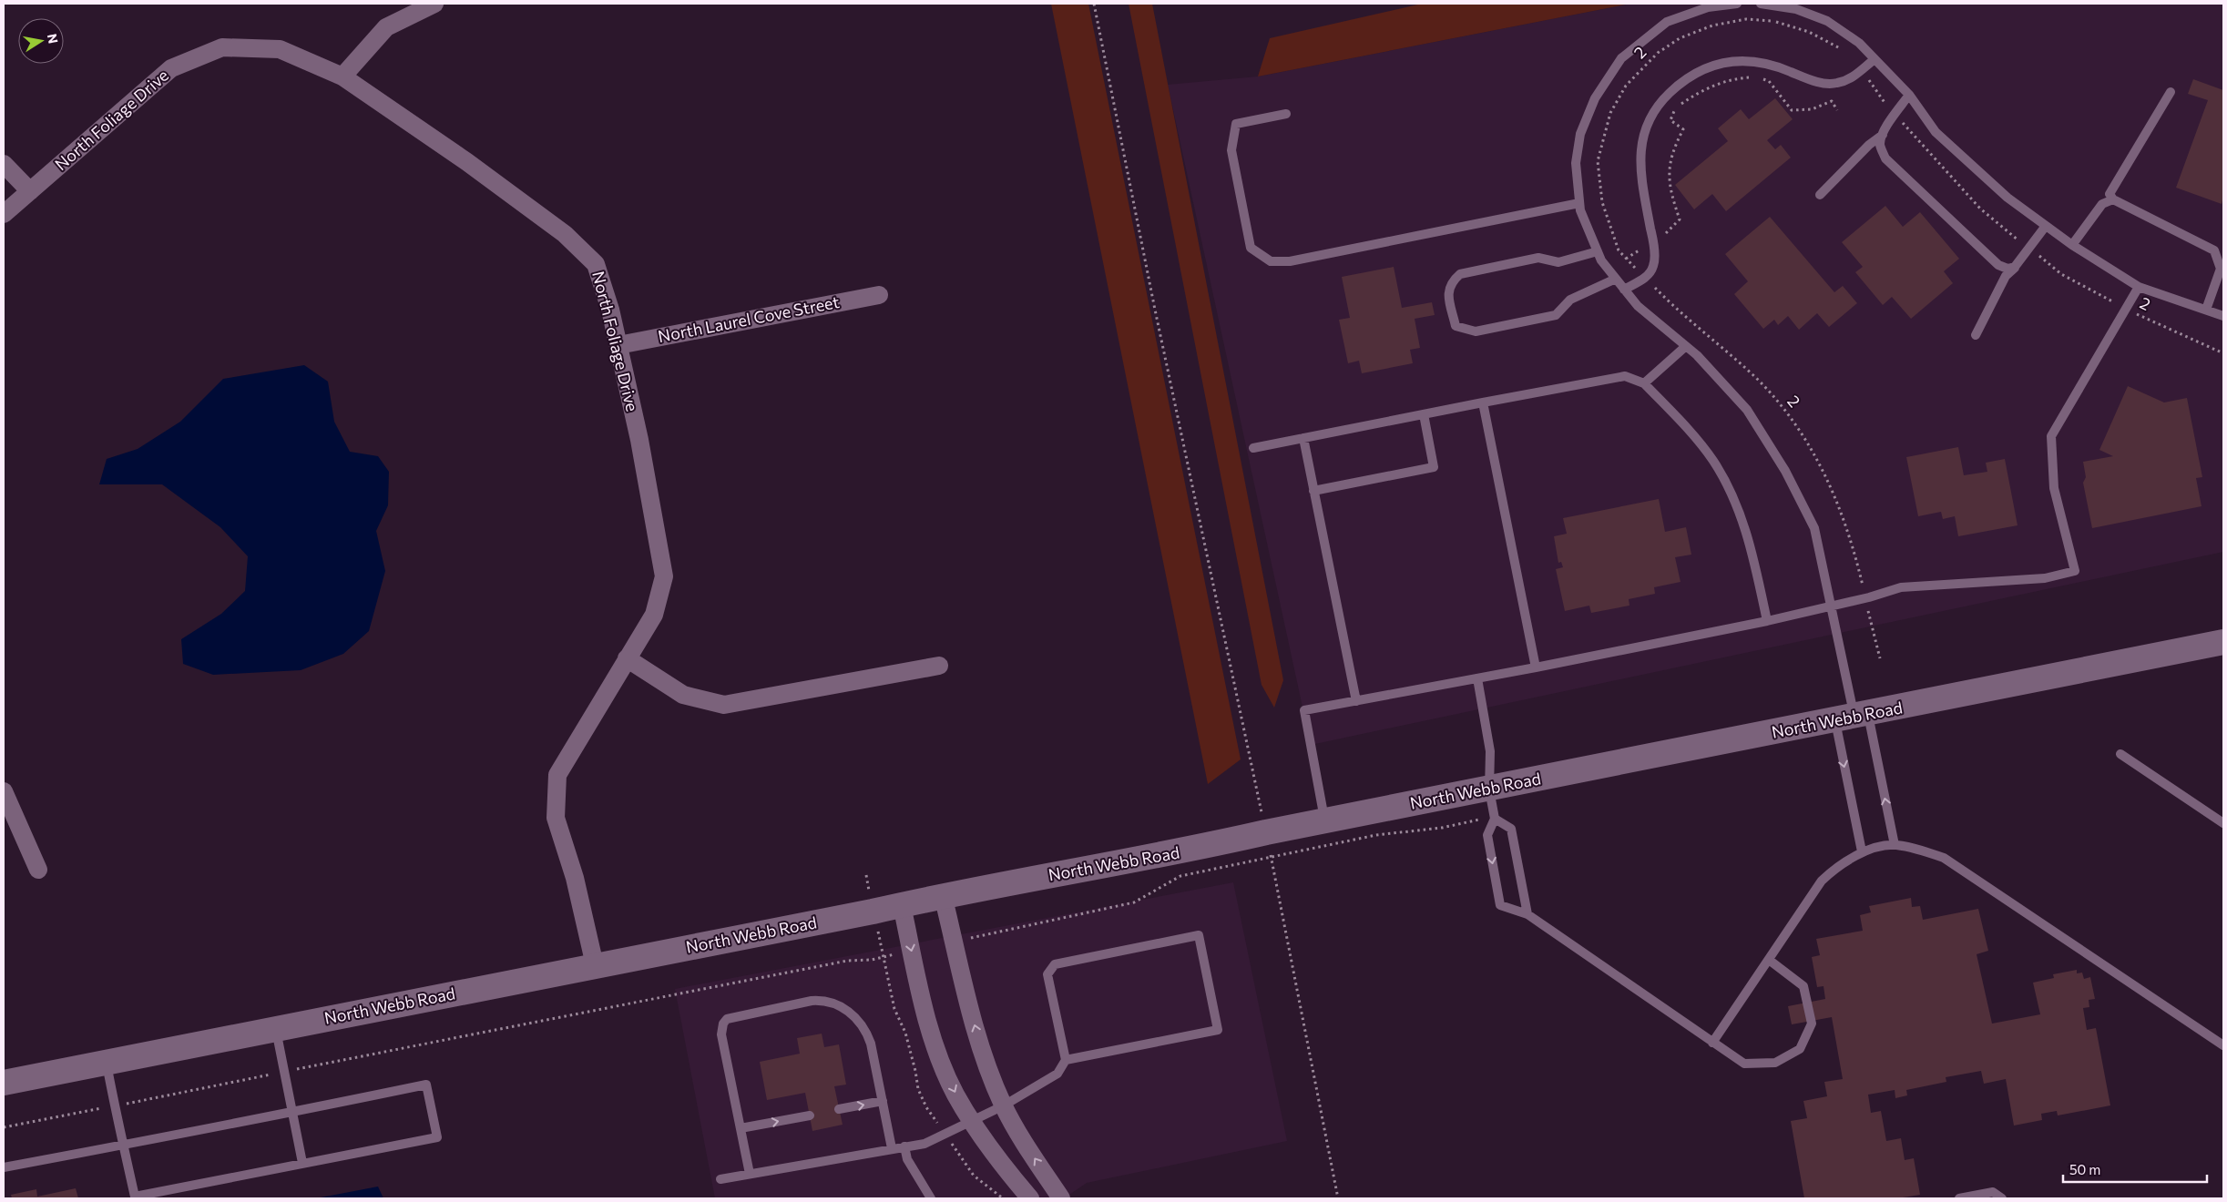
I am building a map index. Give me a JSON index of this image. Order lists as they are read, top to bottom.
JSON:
{
  "streets": {
    "main road": ["North Webb Road"],
    "street": ["North Foliage Drive", "North Laurel Cove Street"],
    "path": ["2"]
  },
  "crossings": [
    ["North Foliage Drive", "North Laurel Cove Street"],
    ["North Foliage Drive", "North Webb Road"]
  ],
  "scale_bar": "50 m",
  "north": "right"
}
